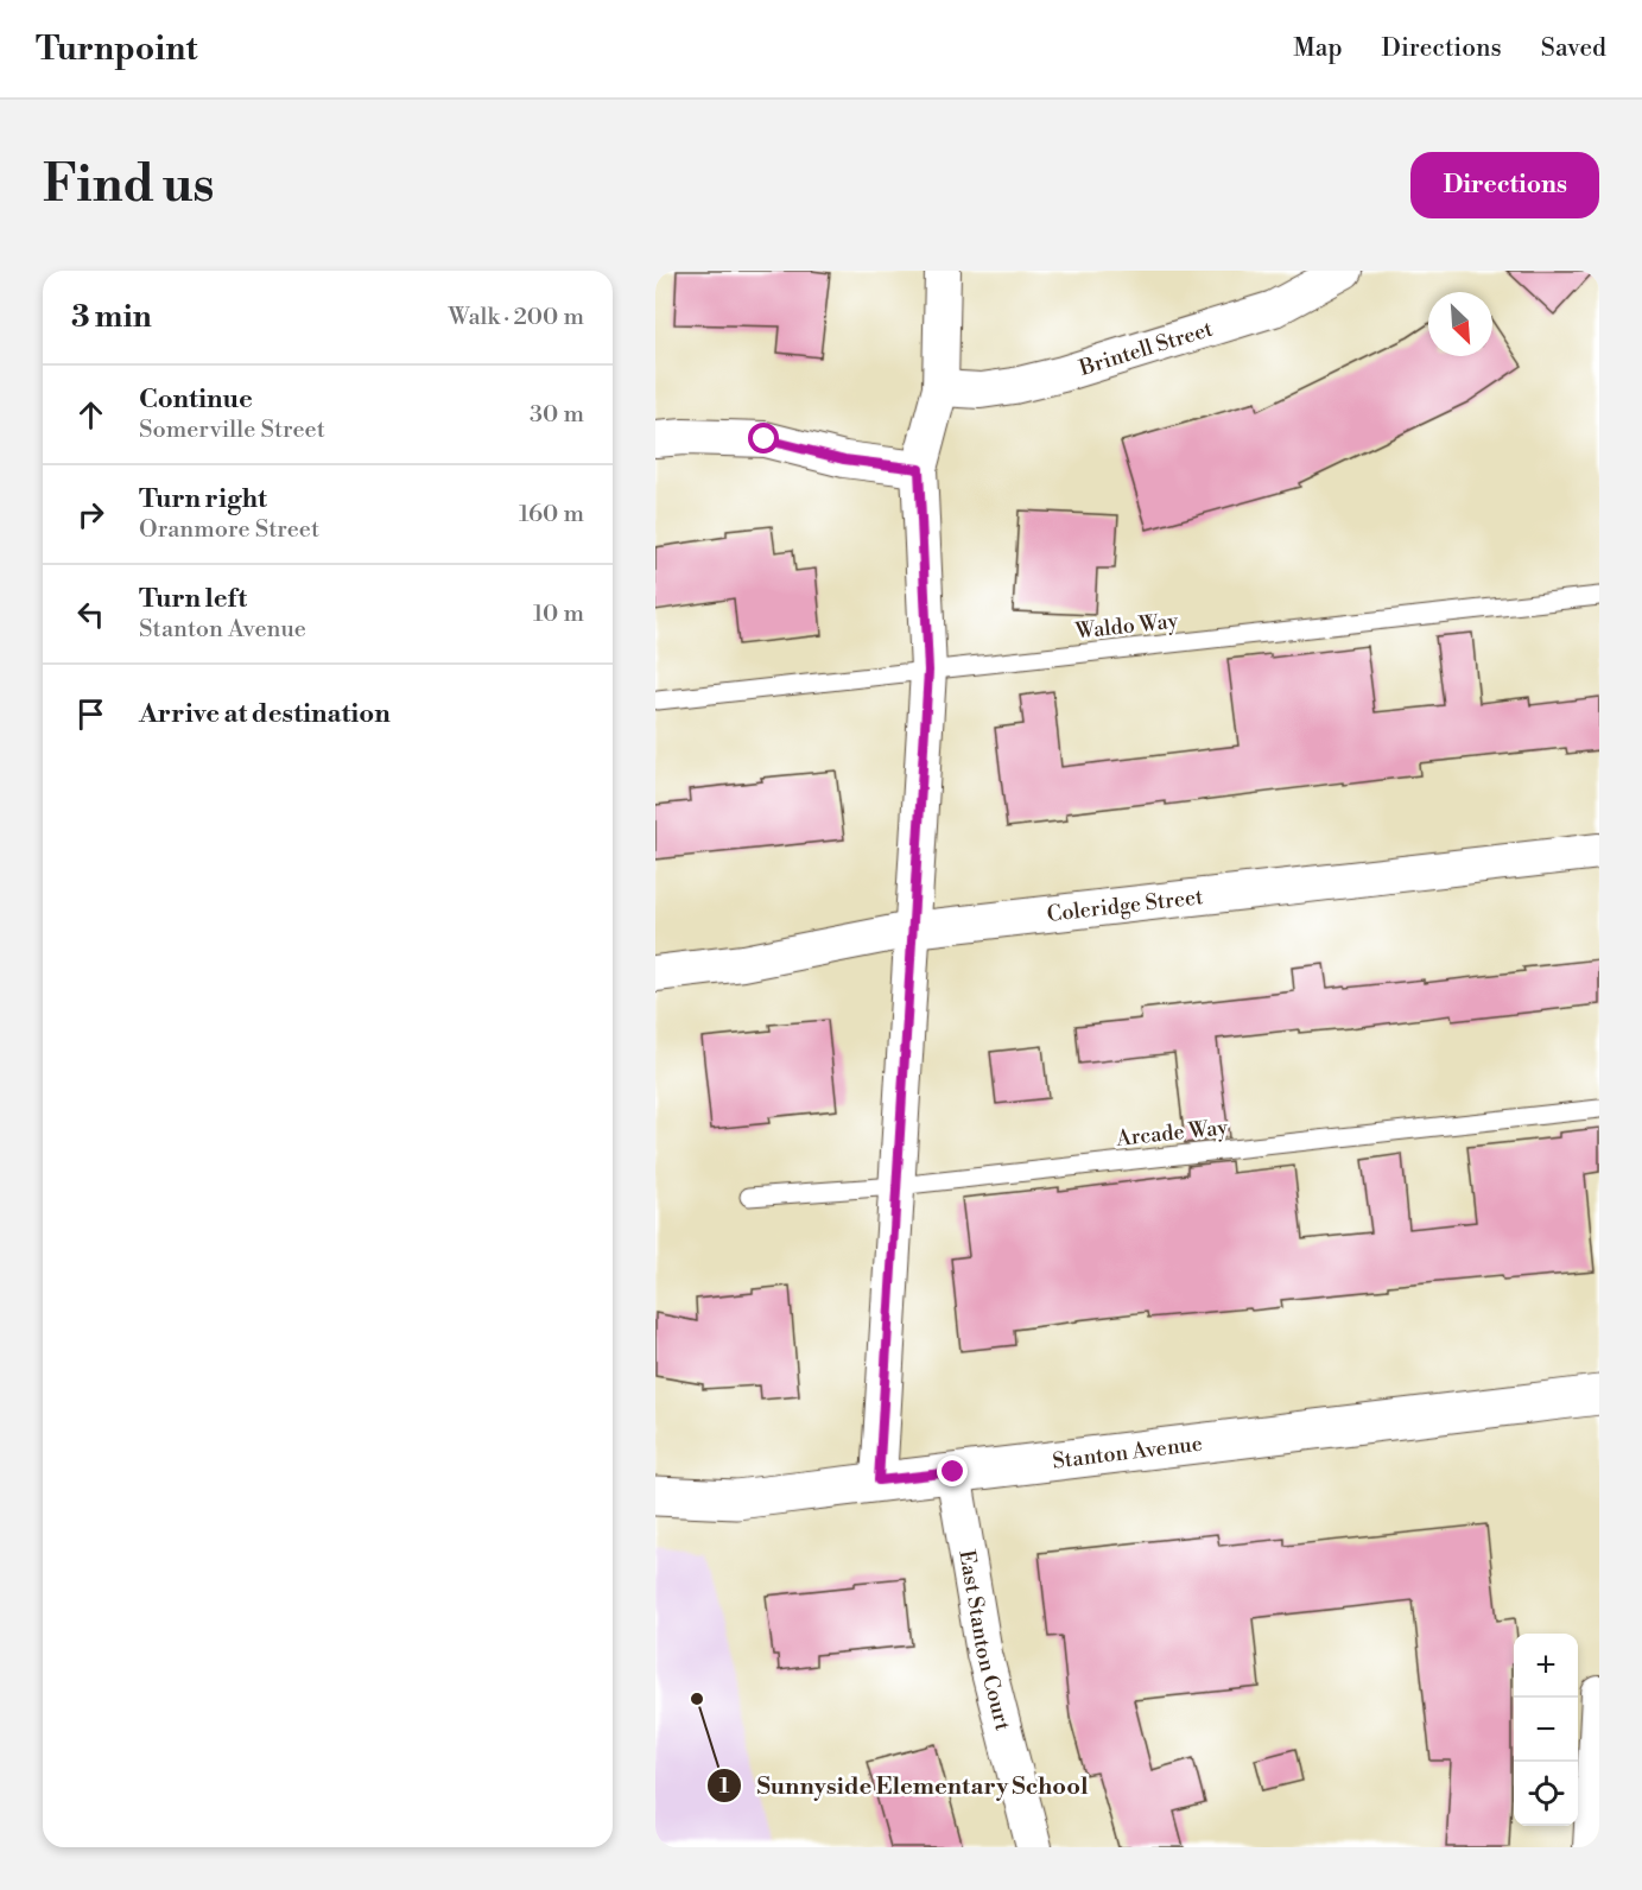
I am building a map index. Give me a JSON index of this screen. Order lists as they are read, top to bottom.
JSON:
{
  "streets": {
    "street": [
      "Brintell Street",
      "Coleridge Street",
      "Stanton Avenue",
      "East Stanton Court"
    ],
    "lane": ["Waldo Way", "Arcade Way"]
  },
  "crossings": [
    ["Stanton Avenue", "East Stanton Court"]
  ],
  "places": ["Sunnyside Elementary School"],
  "north": "bottom right",
  "page": {
    "header": "Turnpoint",
    "nav": ["Map", "Directions", "Saved"],
    "buttons": "Directions",
    "title": "Find us",
    "heading": ["3 min", "Walk · 200 m"],
    "list": [
      ["Continue", "Somerville Street", "30 m"],
      ["Turn right", "Oranmore Street", "160 m"],
      ["Turn left", "Stanton Avenue", "10 m"],
      "Arrive at destination"
    ],
    "map_buttons": ["+", "−"]
  }
}
